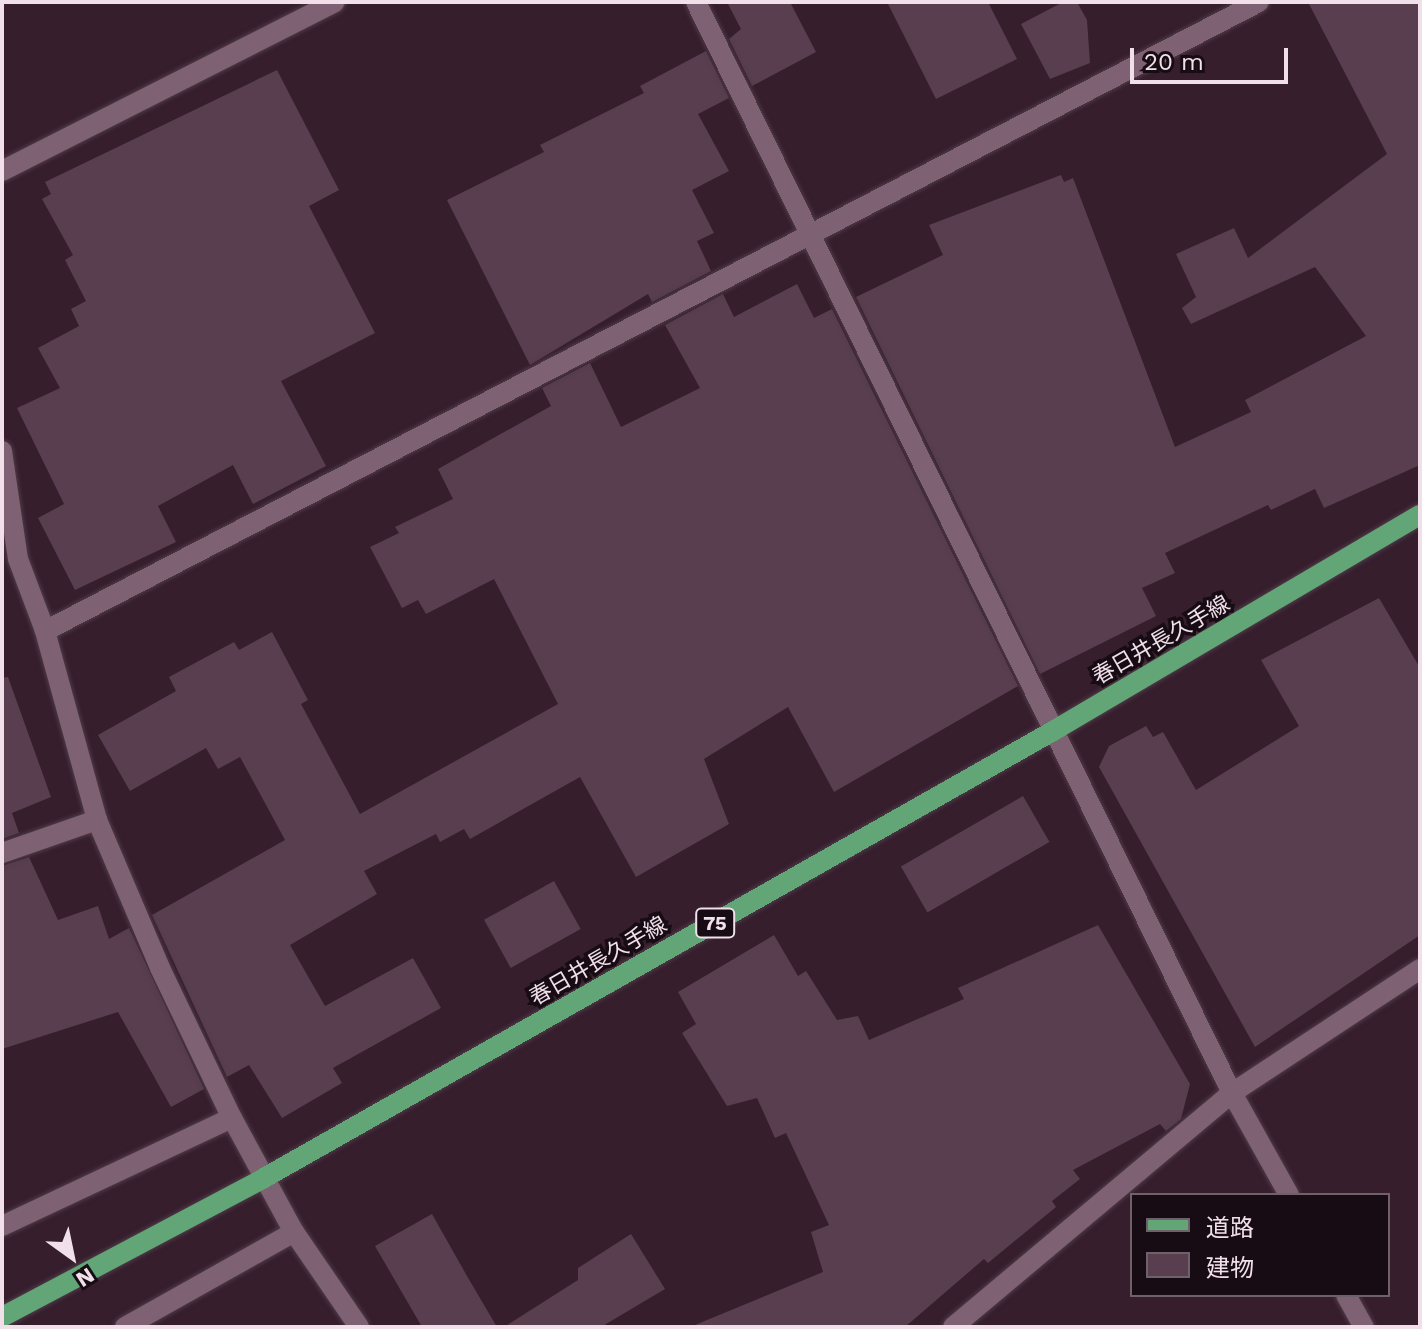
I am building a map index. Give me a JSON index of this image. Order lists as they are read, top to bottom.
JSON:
{
  "streets": {
    "main road": ["春日井長久手線", "75"]
  },
  "legend": ["道路", "建物"],
  "scale_bar": "20 m",
  "north": "bottom right"
}
